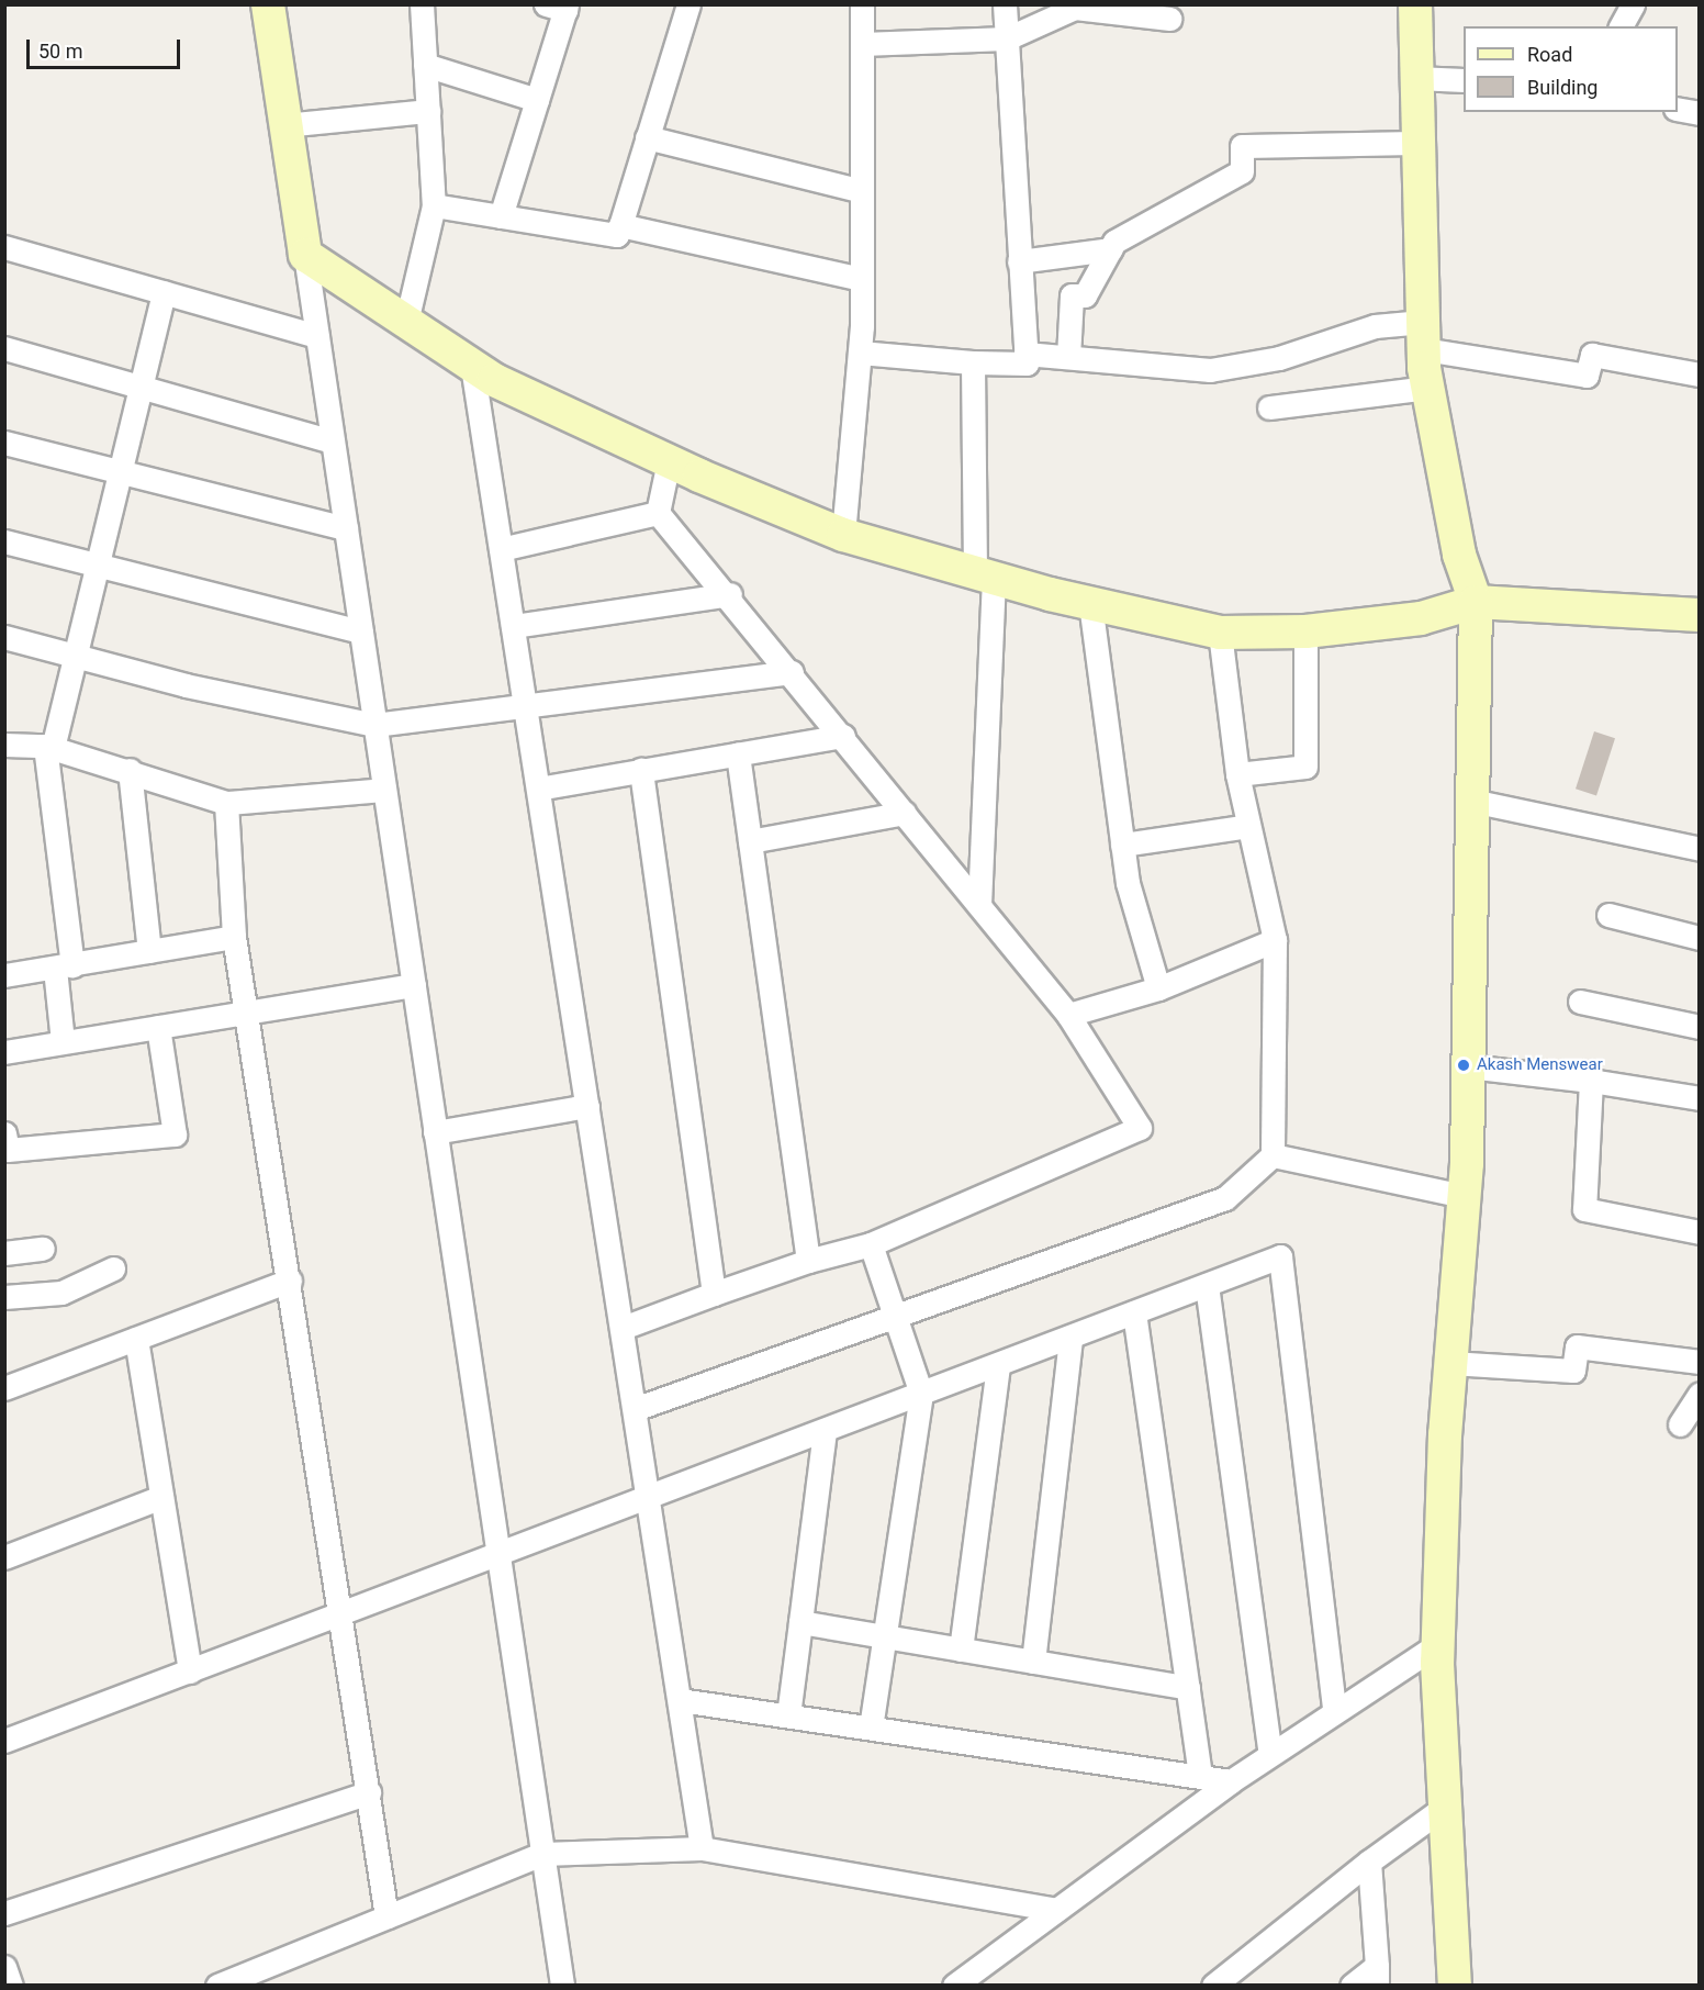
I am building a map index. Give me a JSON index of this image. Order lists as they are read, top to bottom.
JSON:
{
  "places": ["Akash Menswear"],
  "legend": ["Road", "Building"],
  "scale_bar": "50 m"
}
